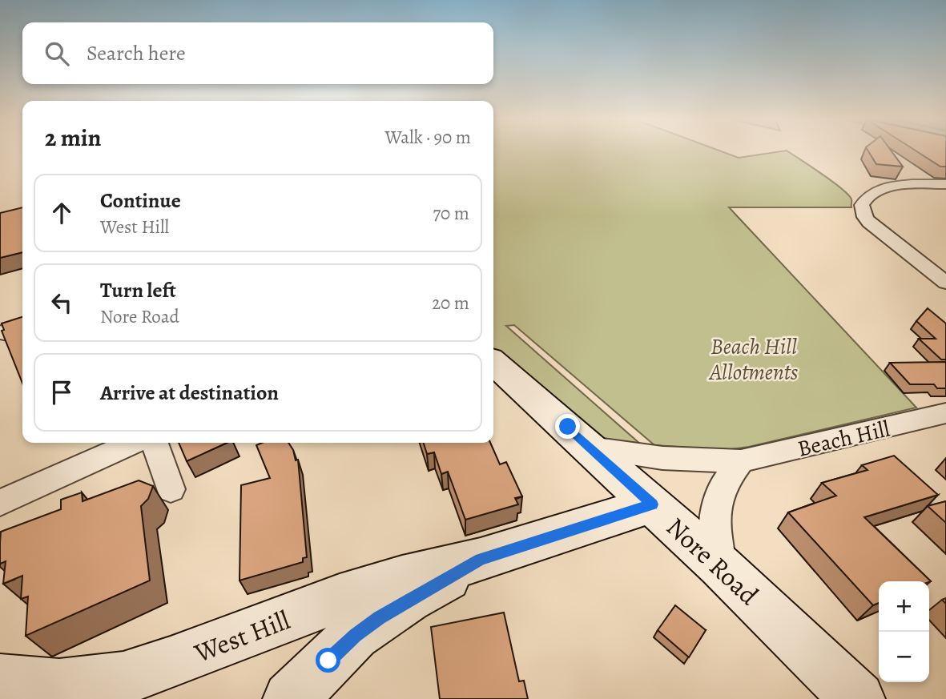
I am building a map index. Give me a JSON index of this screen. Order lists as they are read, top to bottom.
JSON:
{
  "streets": {
    "street": ["Beach Hill", "Nore Road", "West Hill"]
  },
  "crossings": [
    ["Beach Hill", "Nore Road"],
    ["Nore Road", "West Hill"]
  ],
  "parks": ["Beach Hill Allotments"],
  "page": {
    "search": "Search here",
    "heading": ["2 min", "Walk · 90 m"],
    "list": [
      ["Continue", "West Hill", "70 m"],
      ["Turn left", "Nore Road", "20 m"],
      "Arrive at destination"
    ],
    "map_buttons": ["+", "−"]
  }
}
